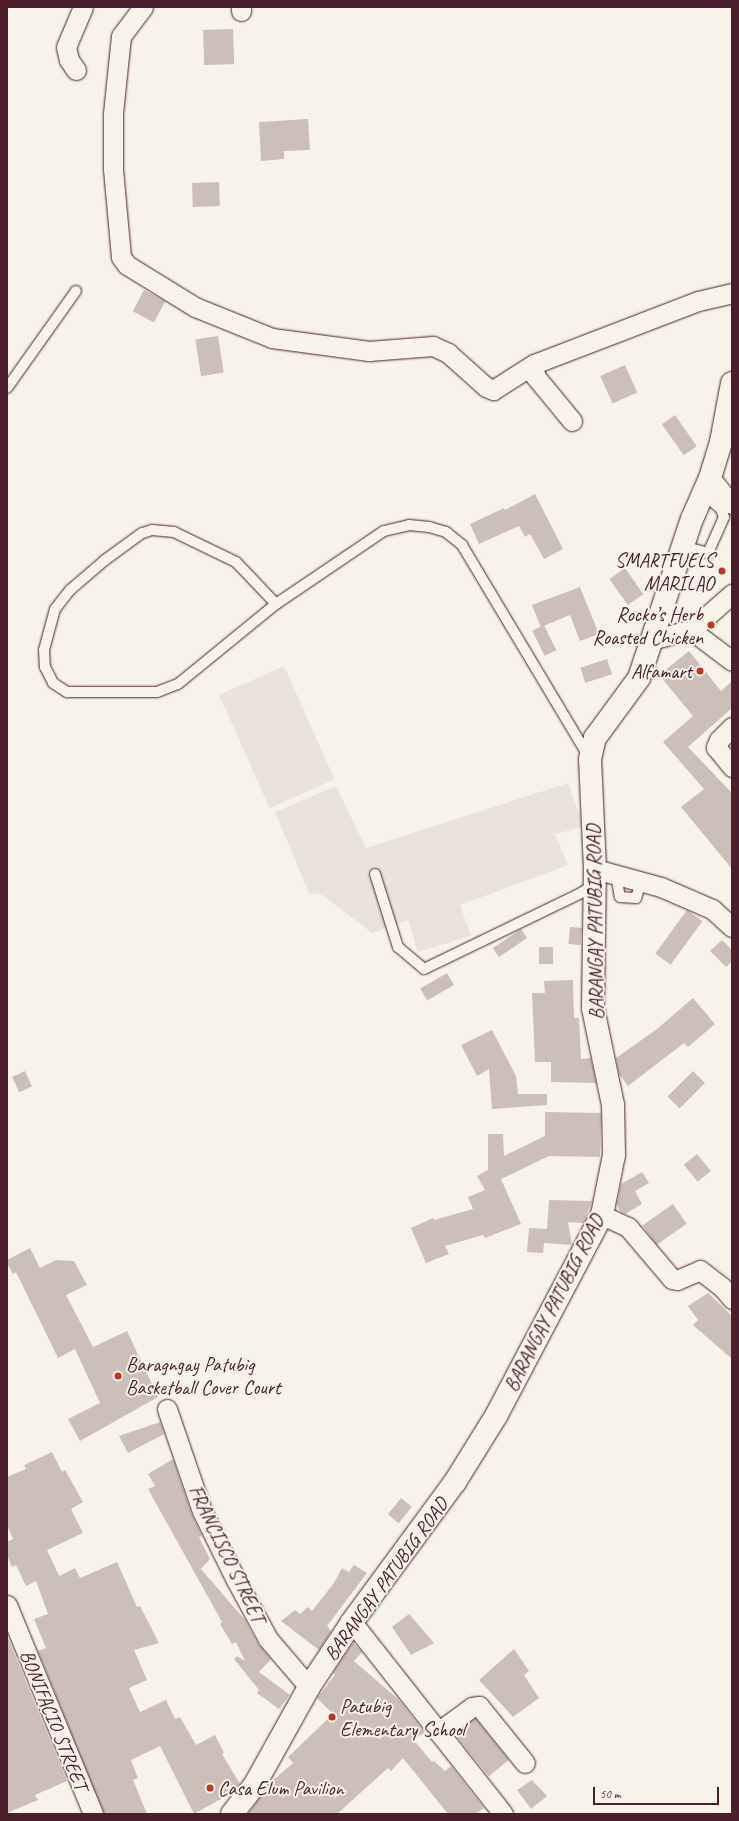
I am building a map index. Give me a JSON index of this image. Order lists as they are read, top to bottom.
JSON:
{
  "streets": {
    "main road": ["BARANGAY PATUBIG ROAD"],
    "street": ["FRANCISCO STREET", "BONIFACIO STREET"]
  },
  "crossings": [
    ["BARANGAY PATUBIG ROAD", "FRANCISCO STREET"]
  ],
  "places": [
    "SMARTFUELS MARILAO",
    "Rocko’s Herb Roasted Chicken",
    "Alfamart",
    "Baragngay Patubig Basketball Cover Court",
    "Patubig Elementary School",
    "Casa Elum Pavilion"
  ],
  "scale_bar": "50 m"
}
